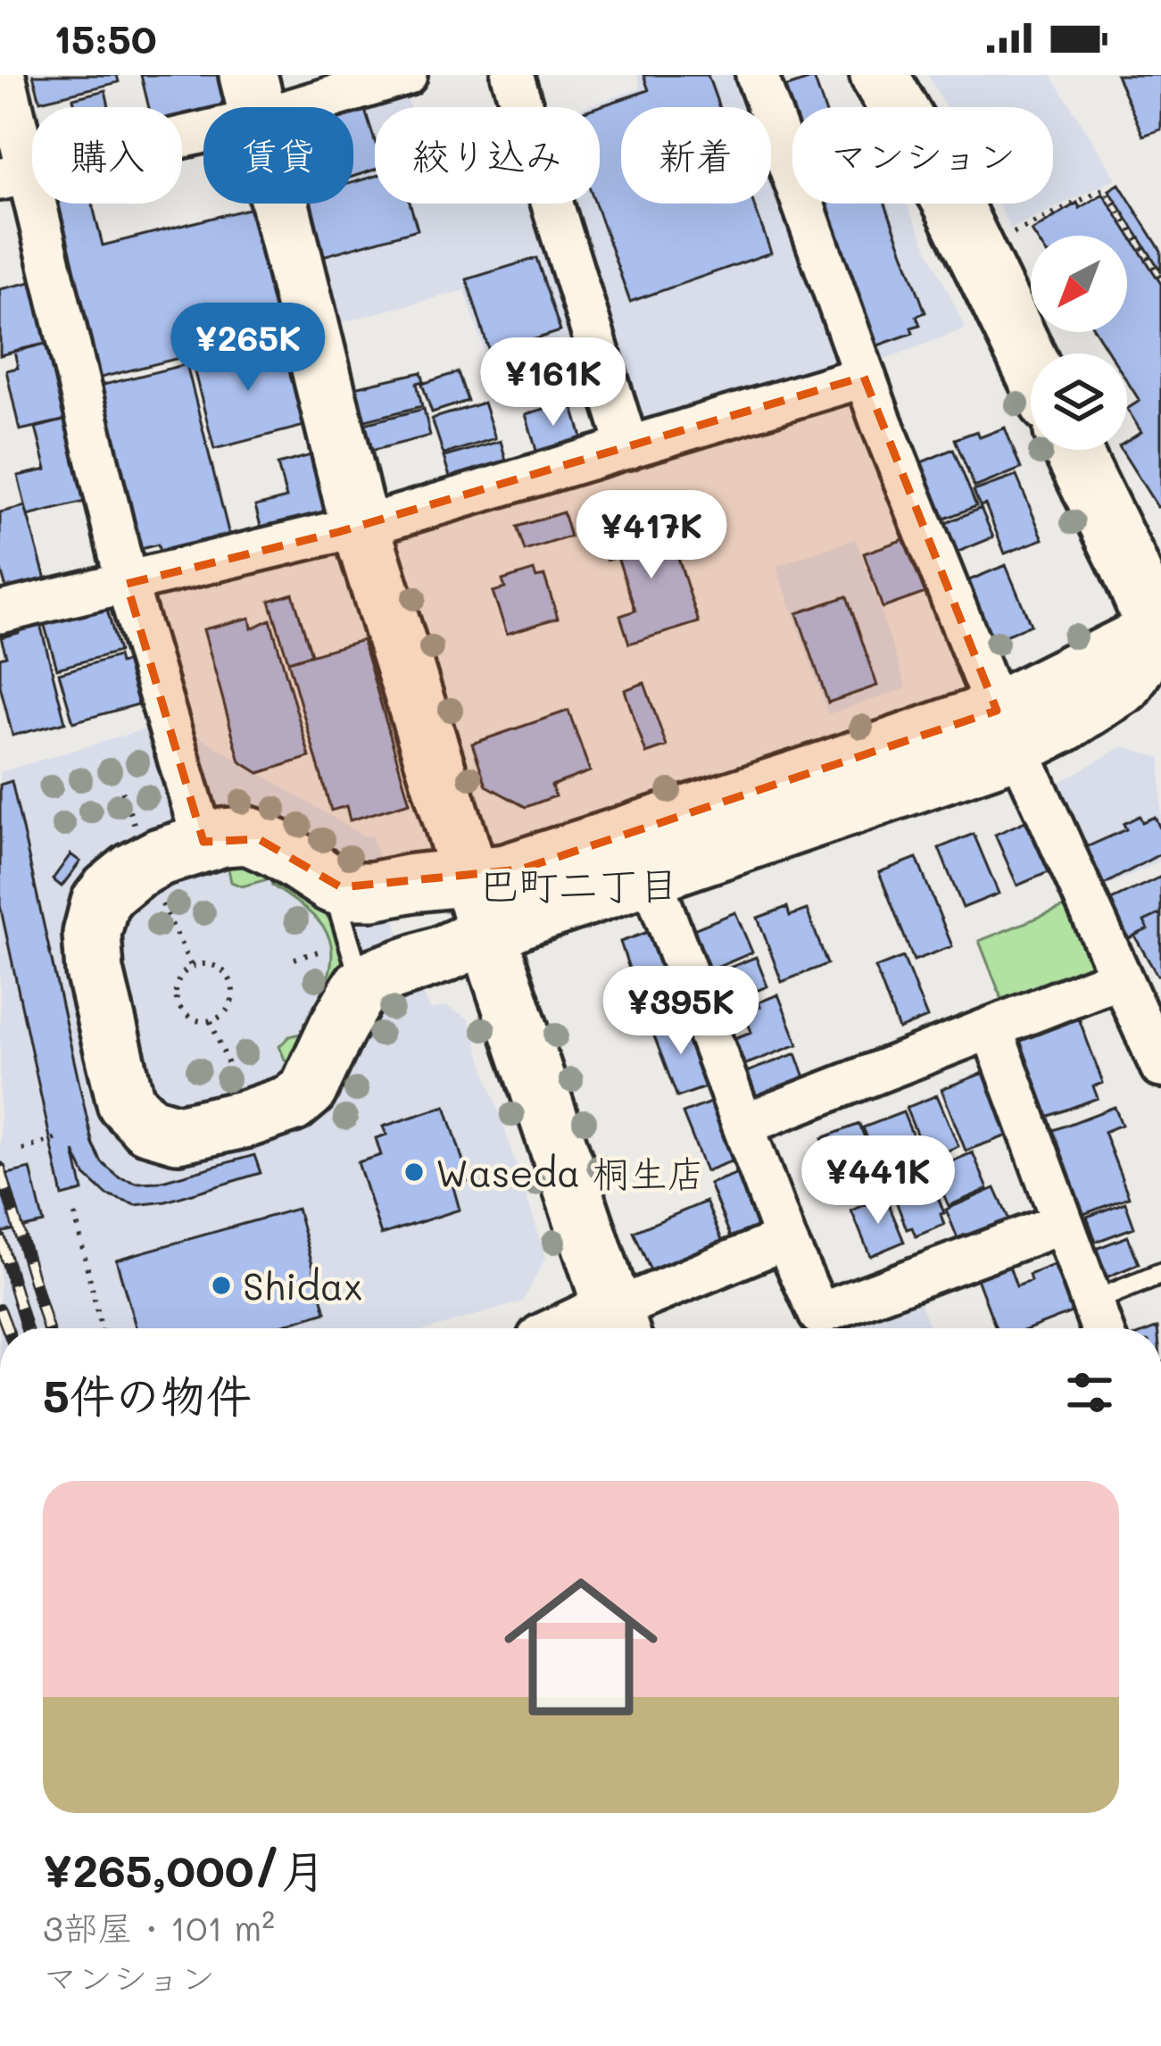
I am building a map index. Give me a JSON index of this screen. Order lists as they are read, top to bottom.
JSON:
{
  "districts": ["巴町二丁目"],
  "places": ["Waseda 桐生店", "Shidax"],
  "north": "bottom left",
  "page": {
    "status": "15:50",
    "chip": [
      "購入",
      "賃貸",
      "絞り込み",
      "新着",
      "マンション"
    ],
    "price": [
      "¥265K",
      "¥161K",
      "¥417K",
      "¥395K",
      "¥441K"
    ],
    "heading": "5件の物件",
    "list": [
      {
        "name": "¥265,000/月",
        "note": "3部屋 · 101 m² · マンション"
      }
    ]
  }
}
